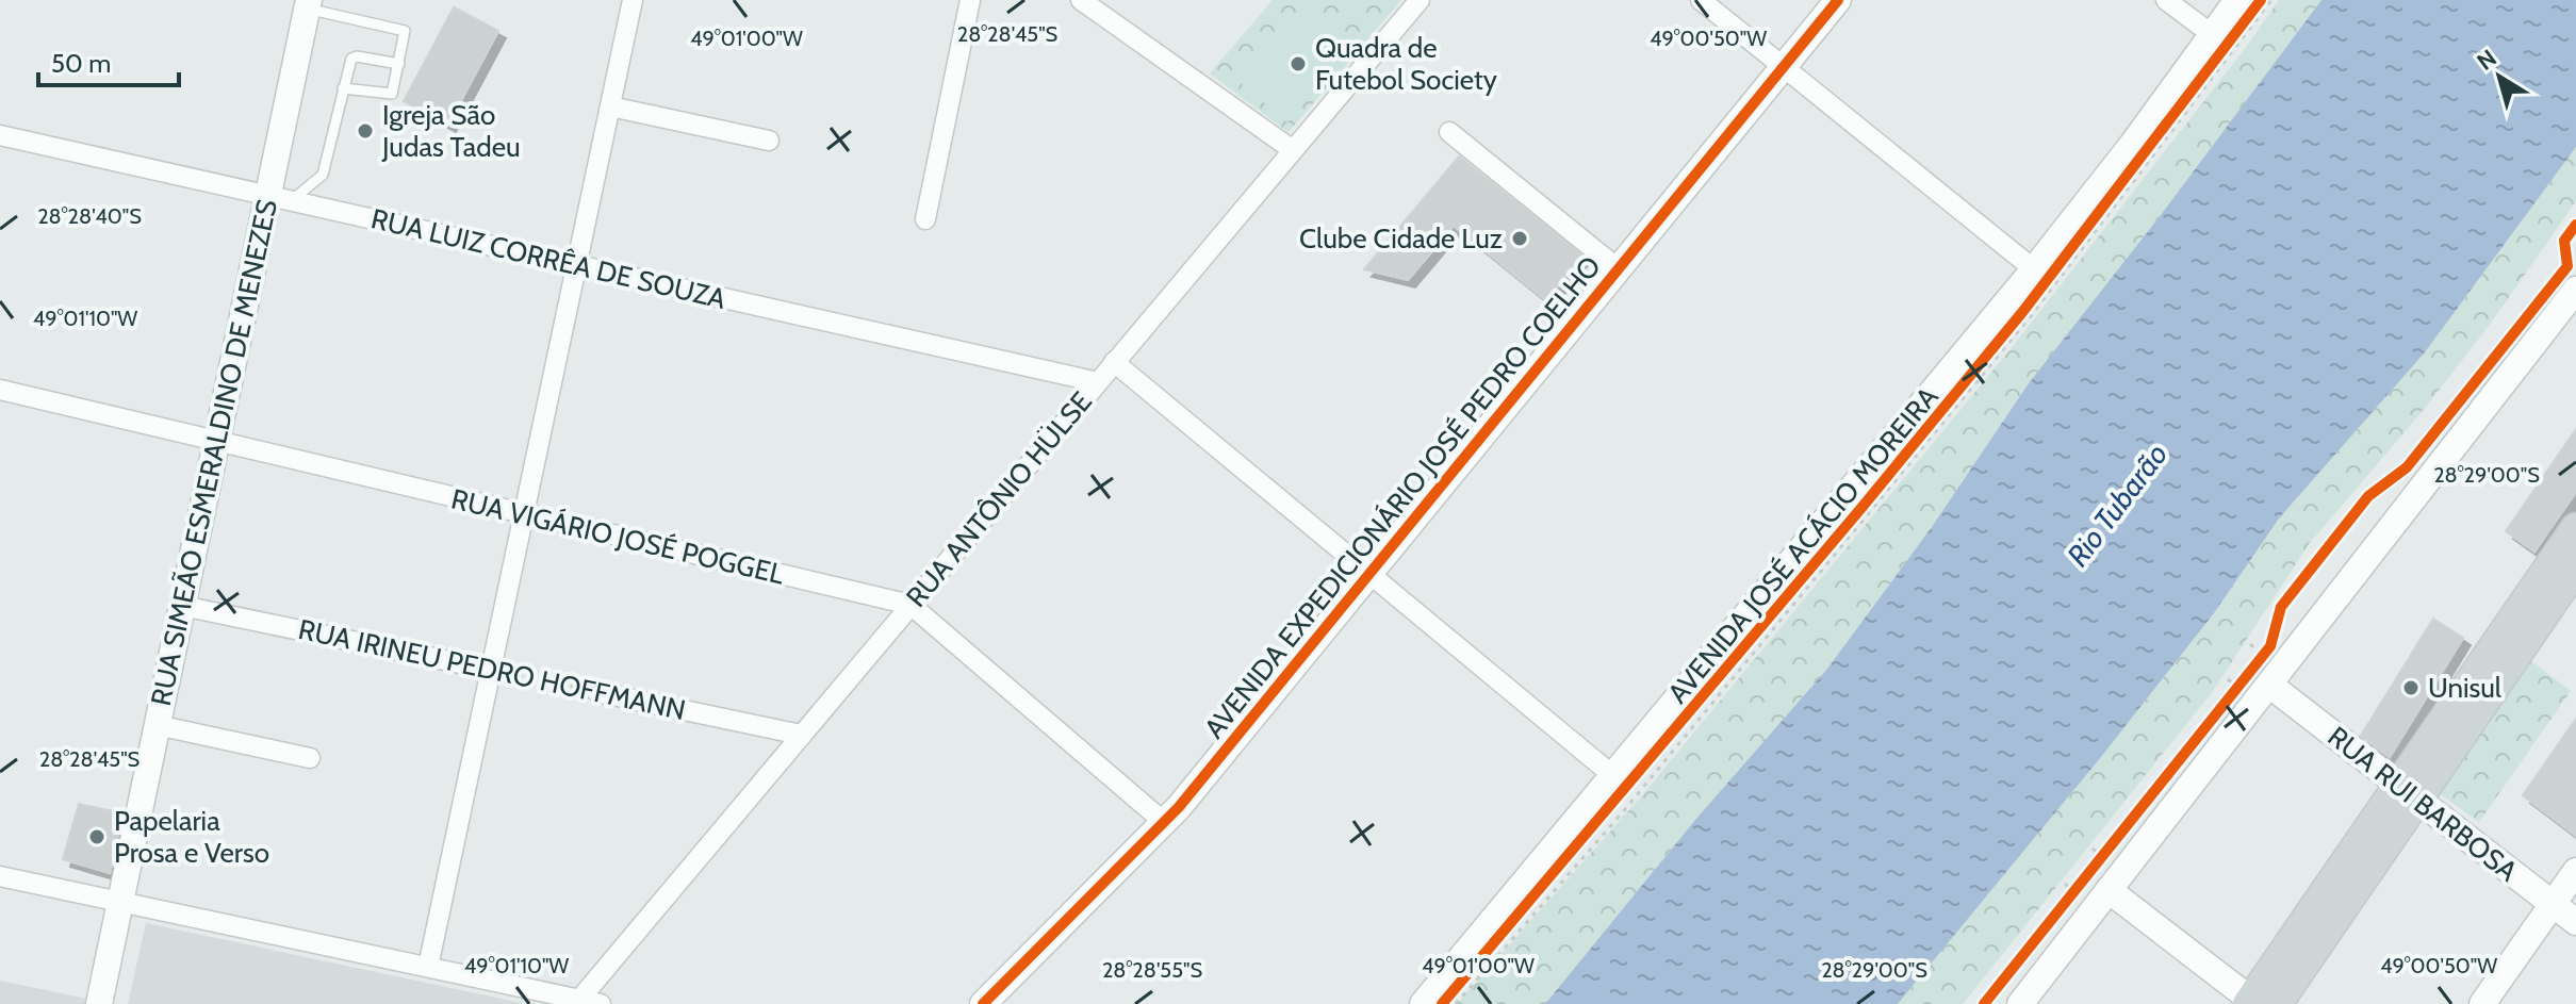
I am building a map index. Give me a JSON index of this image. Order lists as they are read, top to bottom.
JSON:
{
  "streets": {
    "street": [
      "RUA LUIZ CORRÊA DE SOUZA",
      "RUA SIMEÃO ESMERALDINO DE MENEZES",
      "AVENIDA EXPEDICIONÁRIO JOSÉ PEDRO COELHO",
      "RUA ANTÔNIO HÜLSE",
      "RUA VIGÁRIO JOSÉ POGGEL",
      "AVENIDA JOSÉ ACÁCIO MOREIRA",
      "RUA IRINEU PEDRO HOFFMANN",
      "RUA RUI BARBOSA"
    ]
  },
  "crossings": [
    ["RUA LUIZ CORRÊA DE SOUZA", "RUA SIMEÃO ESMERALDINO DE MENEZES"],
    ["RUA LUIZ CORRÊA DE SOUZA", "RUA ANTÔNIO HÜLSE"],
    ["RUA SIMEÃO ESMERALDINO DE MENEZES", "RUA VIGÁRIO JOSÉ POGGEL"],
    ["RUA SIMEÃO ESMERALDINO DE MENEZES", "RUA IRINEU PEDRO HOFFMANN"],
    ["AVENIDA EXPEDICIONÁRIO JOSÉ PEDRO COELHO", "RUA VIGÁRIO JOSÉ POGGEL"],
    ["RUA ANTÔNIO HÜLSE", "RUA VIGÁRIO JOSÉ POGGEL"],
    ["RUA ANTÔNIO HÜLSE", "RUA IRINEU PEDRO HOFFMANN"]
  ],
  "water": ["Rio Tubarão"],
  "places": [
    "Quadra de Futebol Society",
    "Igreja São Judas Tadeu",
    "Clube Cidade Luz",
    "Unisul",
    "Papelaria Prosa e Verso"
  ],
  "scale_bar": "50 m",
  "north": "top left",
  "coordinates": [
    "28°28'45\"S",
    "49°01'00\"W",
    "49°00'50\"W",
    "28°28'40\"S",
    "49°01'10\"W",
    "28°29'00\"S",
    "28°28'55\"S"
  ]
}
